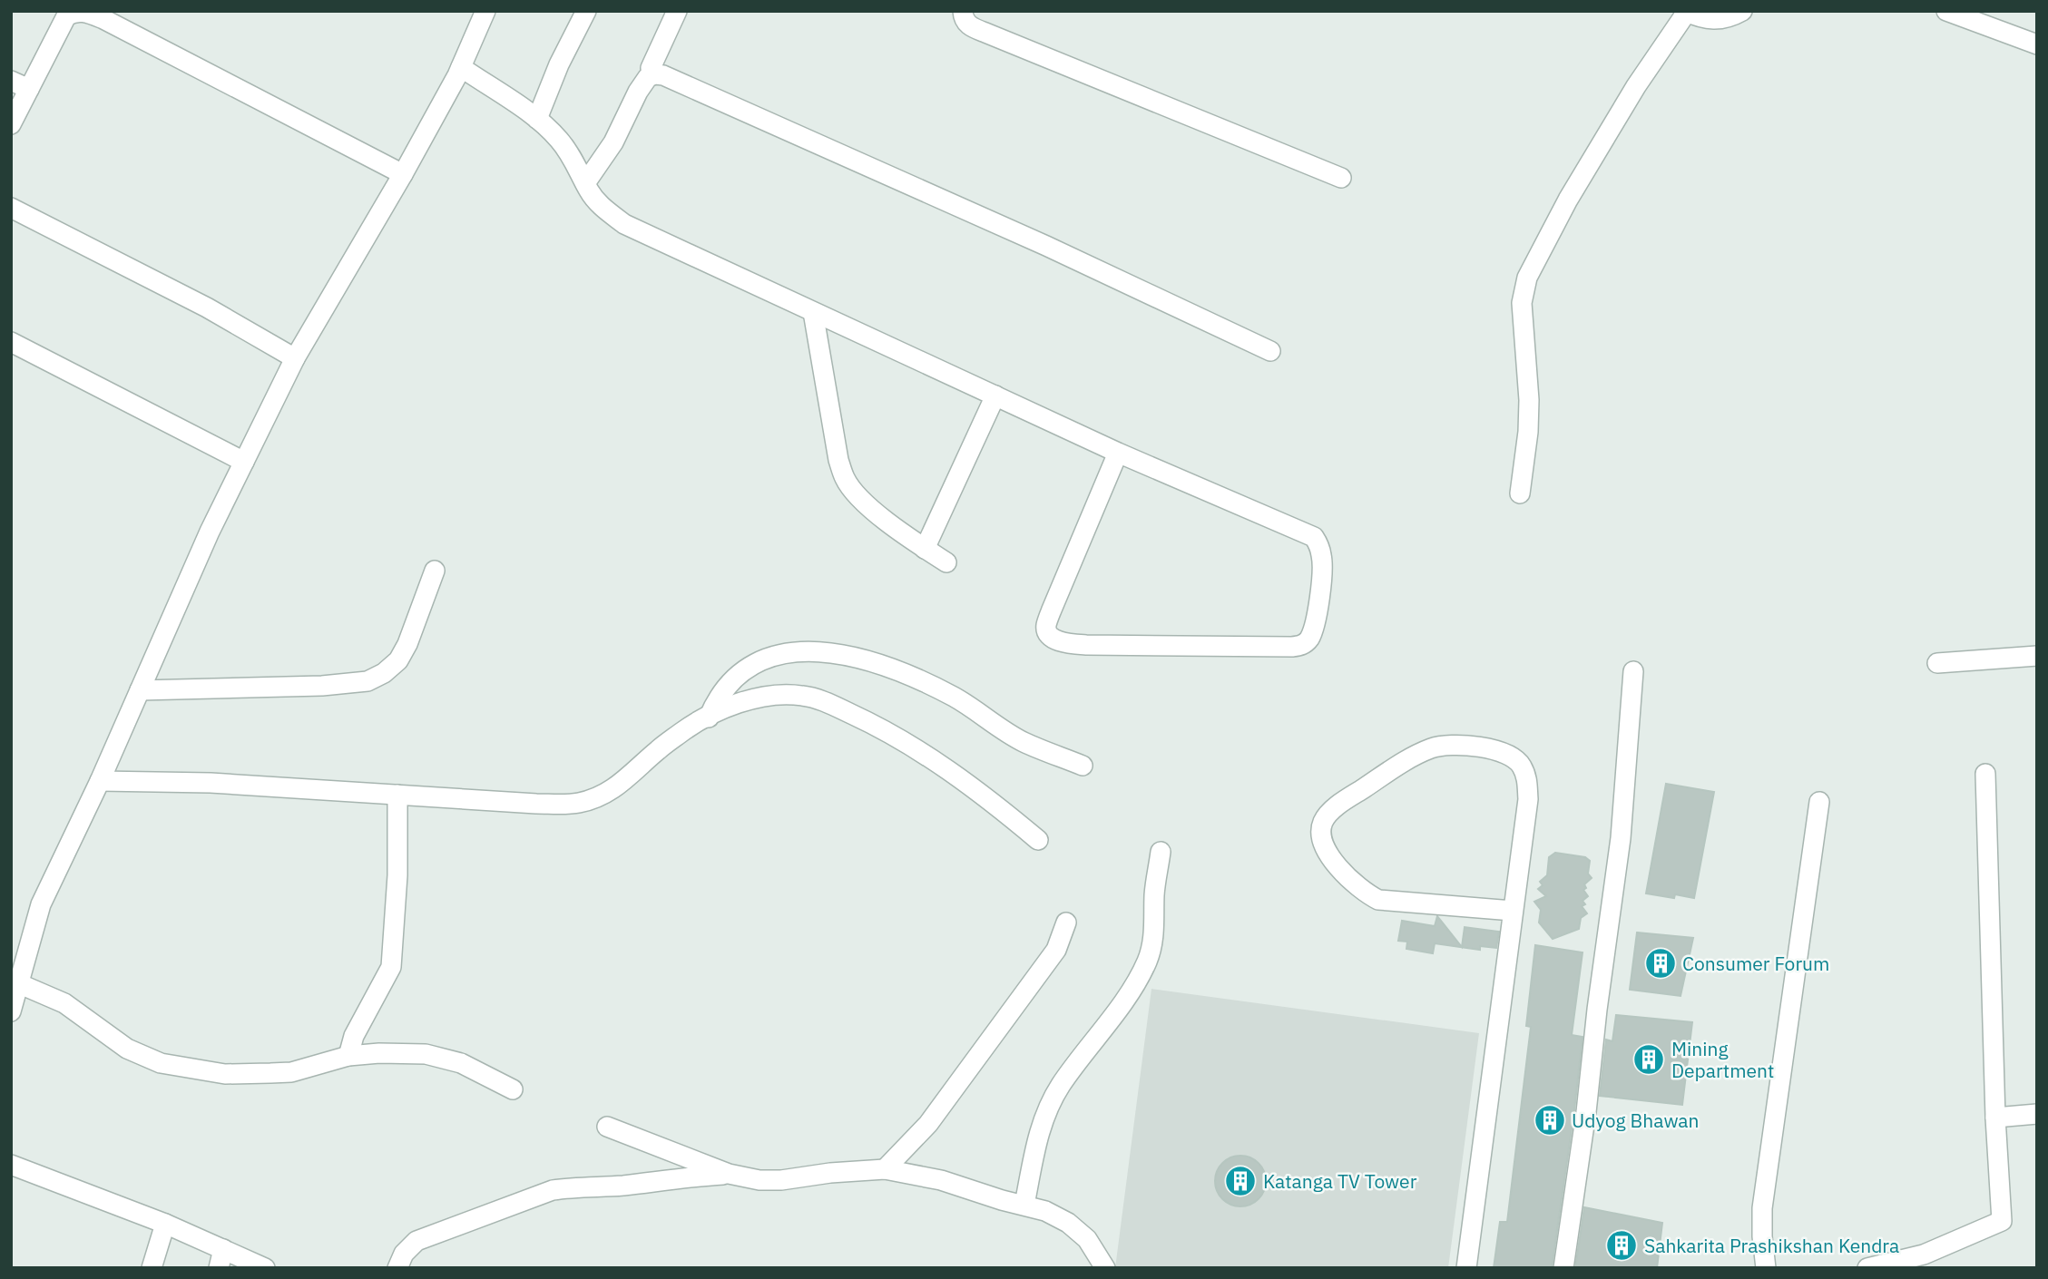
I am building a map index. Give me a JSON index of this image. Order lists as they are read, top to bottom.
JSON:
{
  "places": {
    "building": [
      "Consumer Forum",
      "Mining Department",
      "Udyog Bhawan",
      "Katanga TV Tower",
      "Sahkarita Prashikshan Kendra"
    ]
  }
}
